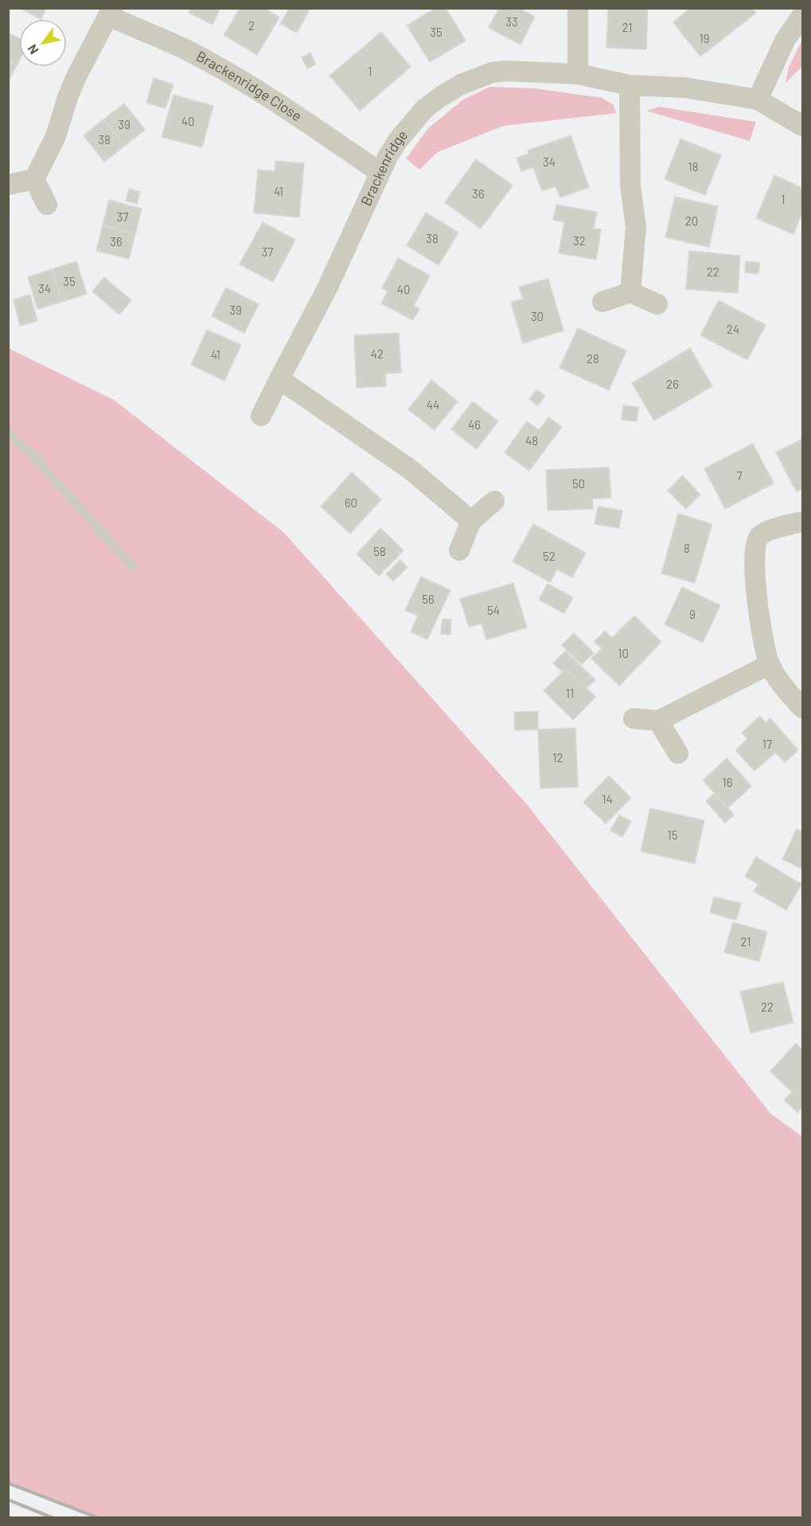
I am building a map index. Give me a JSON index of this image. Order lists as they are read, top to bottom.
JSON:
{
  "streets": {
    "street": ["Brackenridge Close", "Brackenridge"]
  },
  "crossings": [
    ["Brackenridge Close", "Brackenridge"]
  ],
  "house_numbers": [
    "33",
    "2",
    "21",
    "35",
    "19",
    "1",
    "40",
    "39",
    "38",
    "34",
    "18",
    "41",
    "36",
    "1",
    "37",
    "20",
    "38",
    "32",
    "36",
    "37",
    "22",
    "35",
    "34",
    "40",
    "39",
    "30",
    "24",
    "42",
    "41",
    "28",
    "26",
    "44",
    "46",
    "48",
    "7",
    "50",
    "60",
    "8",
    "58",
    "52",
    "56",
    "54",
    "9",
    "10",
    "11",
    "17",
    "12",
    "16",
    "14",
    "15",
    "21",
    "22"
  ],
  "north": "bottom left"
}
